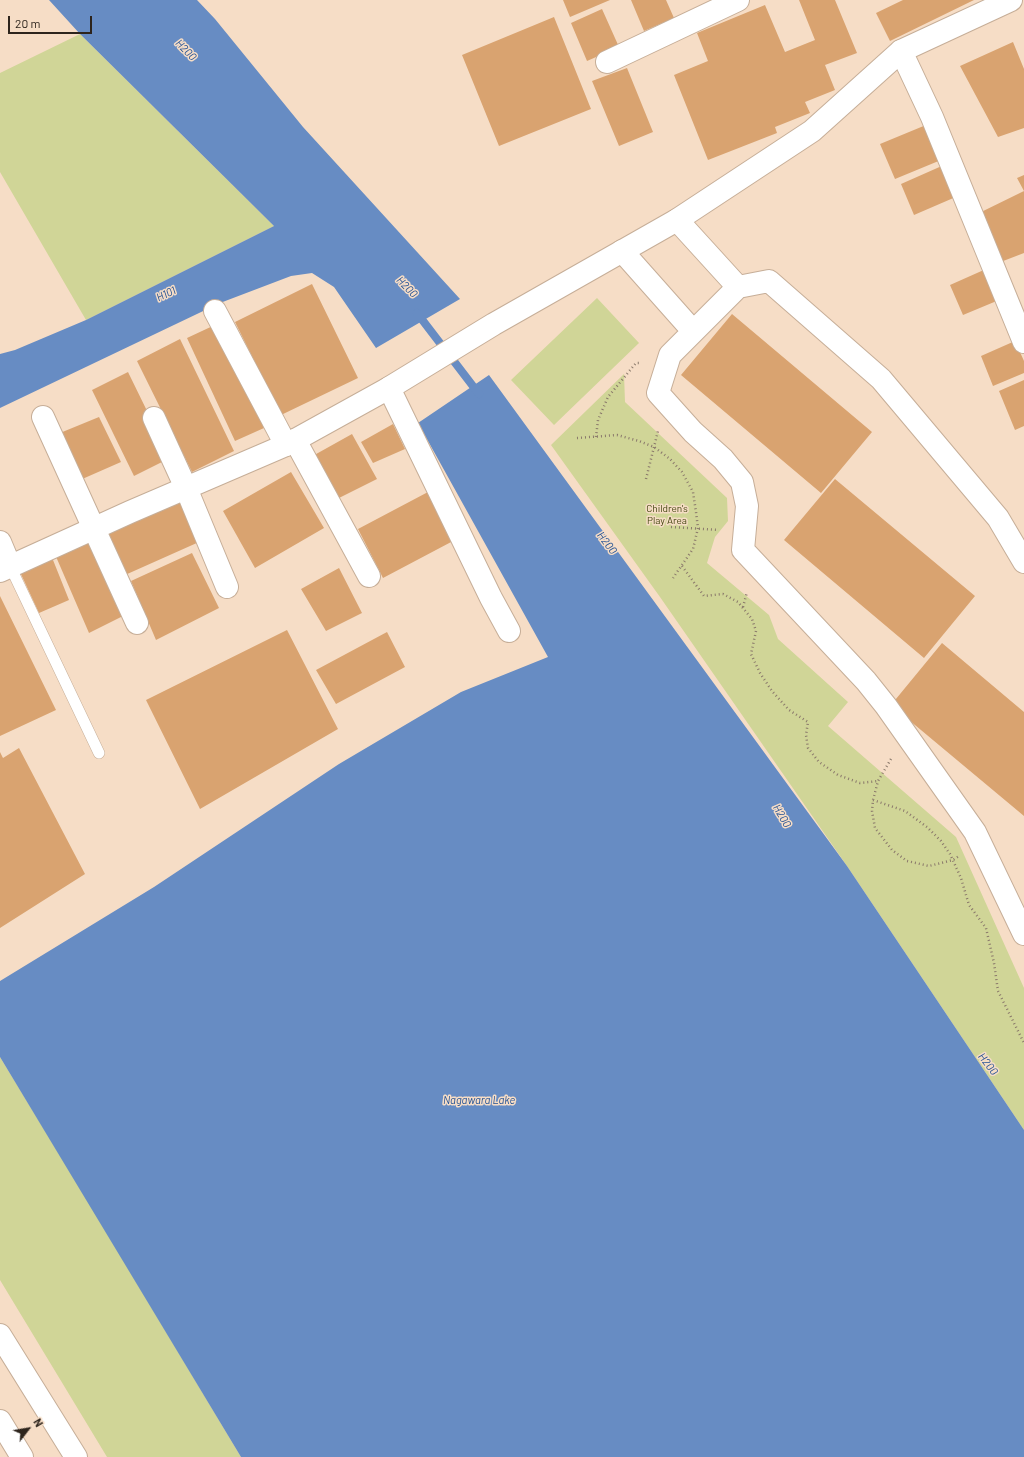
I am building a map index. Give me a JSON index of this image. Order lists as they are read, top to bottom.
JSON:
{
  "water": ["H200", "H101", "Nagawara Lake"],
  "parks": ["Children's Play Area"],
  "scale_bar": "20 m",
  "north": "top right"
}
